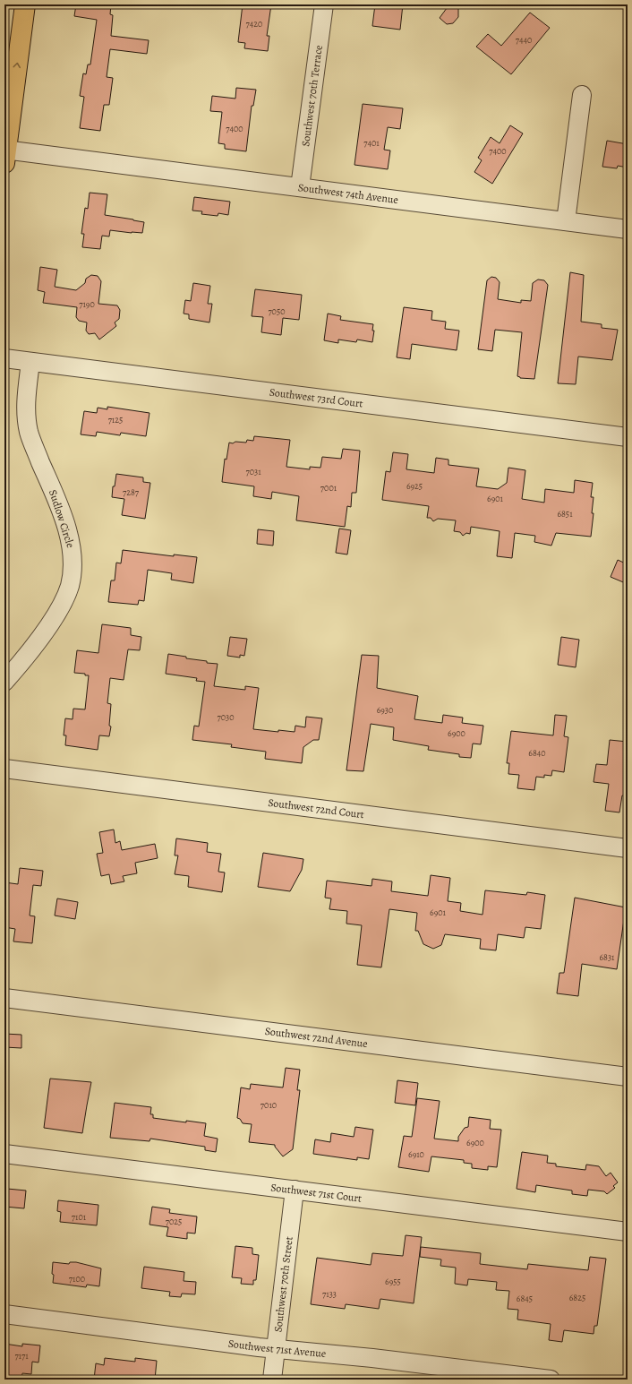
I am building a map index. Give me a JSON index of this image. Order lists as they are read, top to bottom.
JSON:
{
  "streets": {
    "street": [
      "Southwest 70th Terrace",
      "Southwest 74th Avenue",
      "Southwest 73rd Court",
      "Sudlow Circle",
      "Southwest 72nd Court",
      "Southwest 72nd Avenue",
      "Southwest 71st Court",
      "Southwest 70th Street",
      "Southwest 71st Avenue"
    ]
  },
  "crossings": [
    ["Southwest 70th Terrace", "Southwest 74th Avenue"],
    ["Southwest 73rd Court", "Sudlow Circle"],
    ["Southwest 71st Court", "Southwest 70th Street"],
    ["Southwest 70th Street", "Southwest 71st Avenue"]
  ],
  "house_numbers": [
    "7420",
    "7440",
    "7400",
    "7401",
    "7400",
    "7190",
    "7050",
    "7125",
    "7031",
    "6925",
    "7001",
    "7287",
    "6901",
    "6851",
    "6930",
    "7030",
    "6900",
    "6840",
    "6901",
    "6831",
    "7010",
    "6900",
    "6910",
    "7101",
    "7025",
    "7100",
    "6955",
    "7133",
    "6825",
    "6845",
    "7171"
  ]
}
